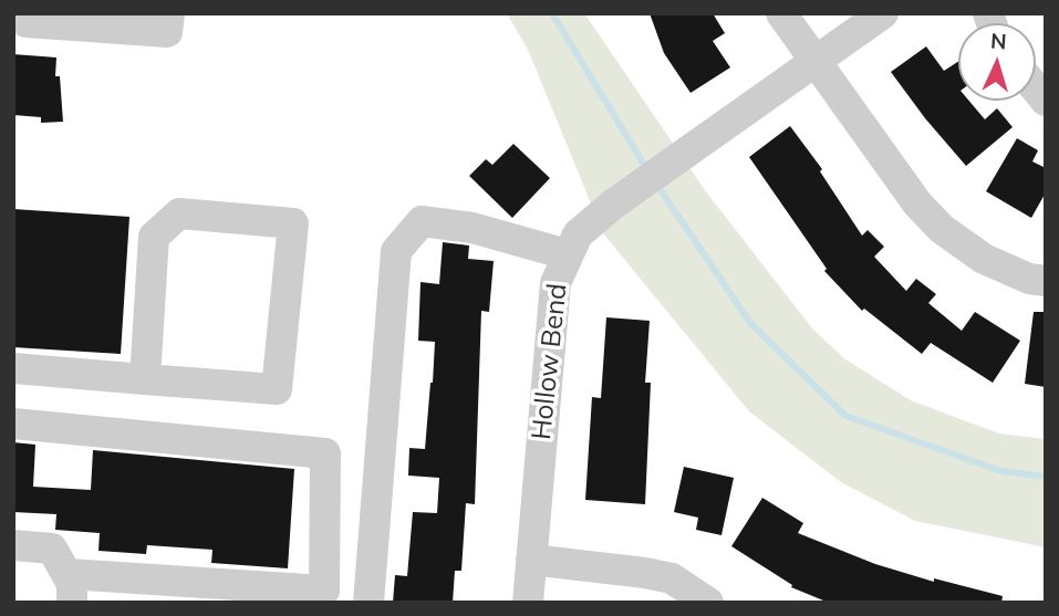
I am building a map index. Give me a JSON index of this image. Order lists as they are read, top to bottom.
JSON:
{
  "streets": {
    "street": ["Hollow Bend"]
  },
  "north": "top"
}
